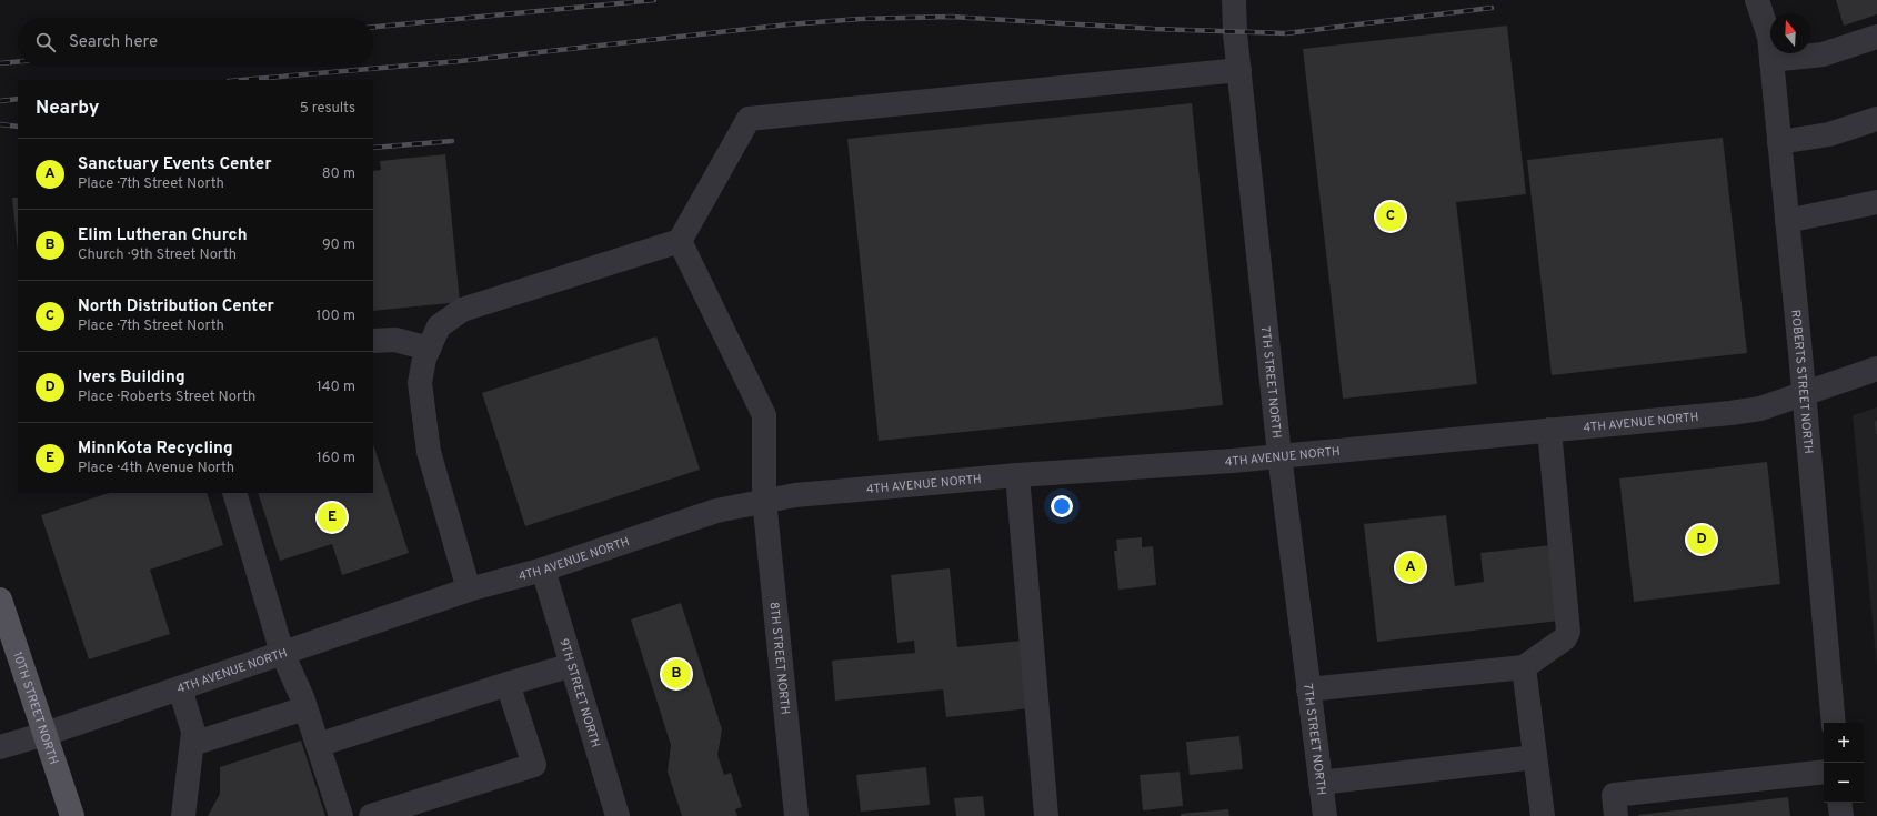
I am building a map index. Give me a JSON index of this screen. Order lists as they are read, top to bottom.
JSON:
{
  "streets": {
    "main road": ["10TH STREET NORTH"],
    "street": [
      "ROBERTS STREET NORTH",
      "7TH STREET NORTH",
      "4TH AVENUE NORTH",
      "8TH STREET NORTH",
      "9TH STREET NORTH"
    ]
  },
  "crossings": [
    ["ROBERTS STREET NORTH", "4TH AVENUE NORTH"],
    ["7TH STREET NORTH", "4TH AVENUE NORTH"],
    ["4TH AVENUE NORTH", "8TH STREET NORTH"],
    ["4TH AVENUE NORTH", "9TH STREET NORTH"],
    ["4TH AVENUE NORTH", "10TH STREET NORTH"]
  ],
  "north": "top",
  "page": {
    "search": "Search here",
    "heading": ["Nearby", "5 results"],
    "list": [
      {
        "mark": "A",
        "name": "Sanctuary Events Center",
        "note": "Place · 7th Street North",
        "value": "80 m"
      },
      {
        "mark": "B",
        "name": "Elim Lutheran Church",
        "note": "Church · 9th Street North",
        "value": "90 m"
      },
      {
        "mark": "C",
        "name": "North Distribution Center",
        "note": "Place · 7th Street North",
        "value": "100 m"
      },
      {
        "mark": "D",
        "name": "Ivers Building",
        "note": "Place · Roberts Street North",
        "value": "140 m"
      },
      {
        "mark": "E",
        "name": "MinnKota Recycling",
        "note": "Place · 4th Avenue North",
        "value": "160 m"
      }
    ],
    "pins": [
      "C",
      "E",
      "D",
      "A",
      "B"
    ],
    "map_buttons": ["+", "−"]
  }
}
